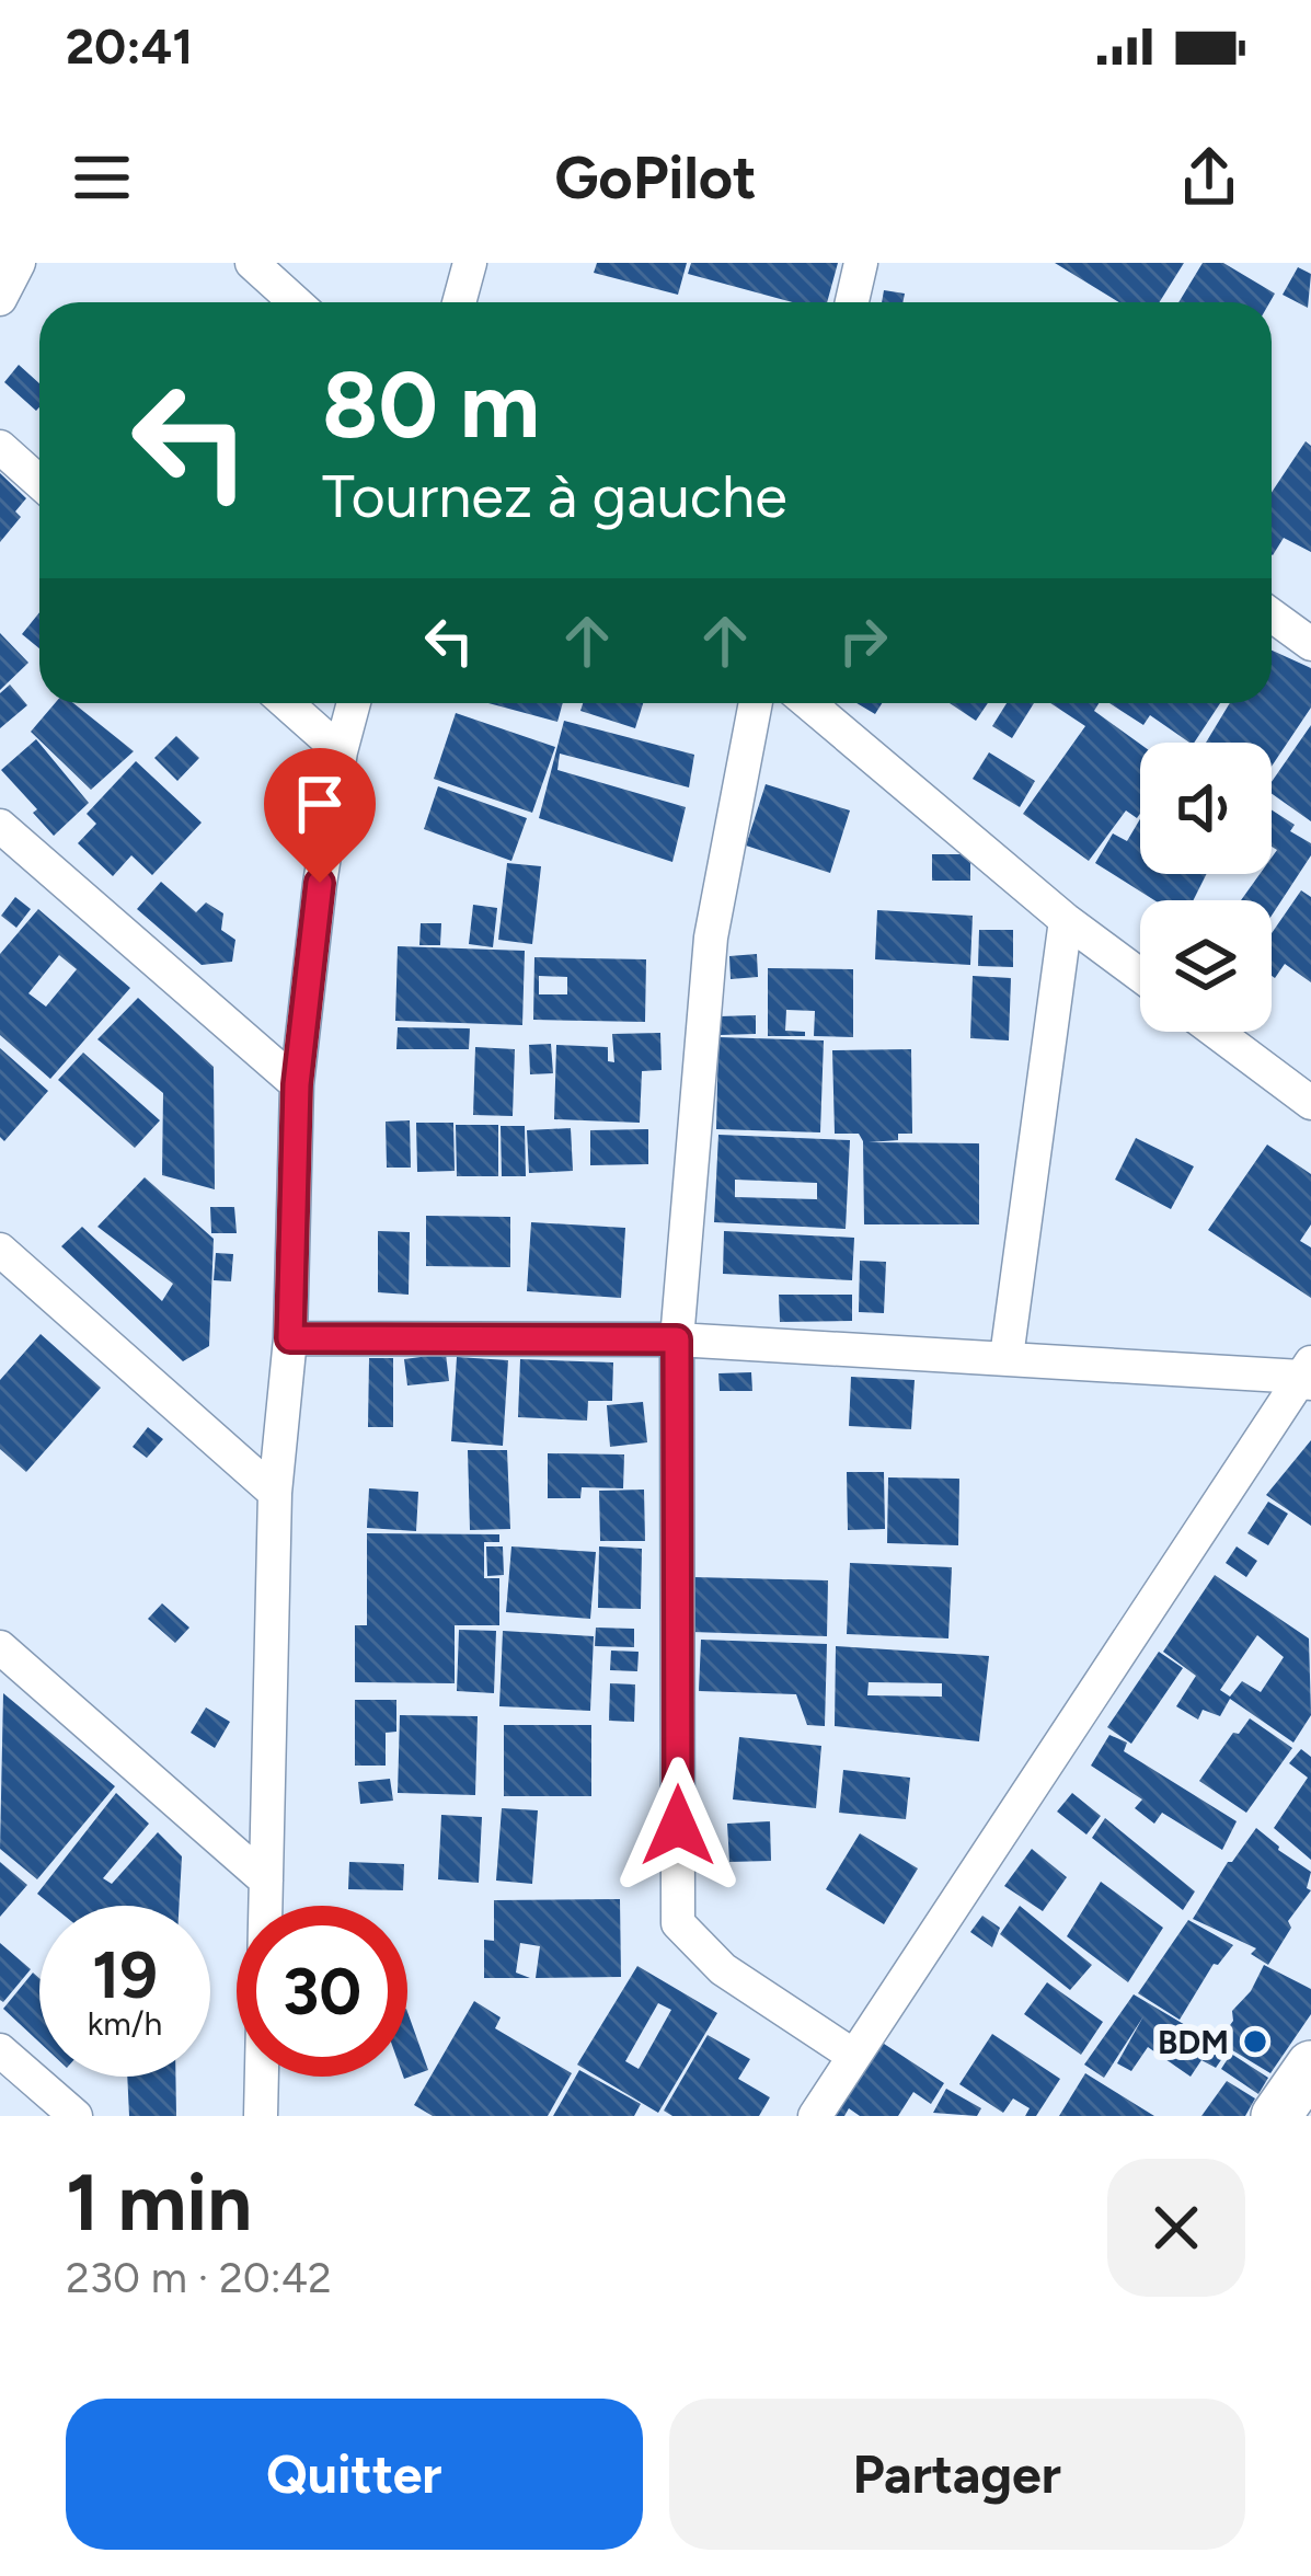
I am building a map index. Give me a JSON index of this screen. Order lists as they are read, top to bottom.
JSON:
{
  "places": ["BDM"],
  "page": {
    "status": "20:41",
    "header": "GoPilot",
    "turn": ["80 m", "Tournez à gauche"],
    "speed": "19 km/h",
    "limit": "30",
    "heading": ["1 min", "230 m · 20:42"],
    "buttons": ["Quitter", "Partager"]
  }
}
